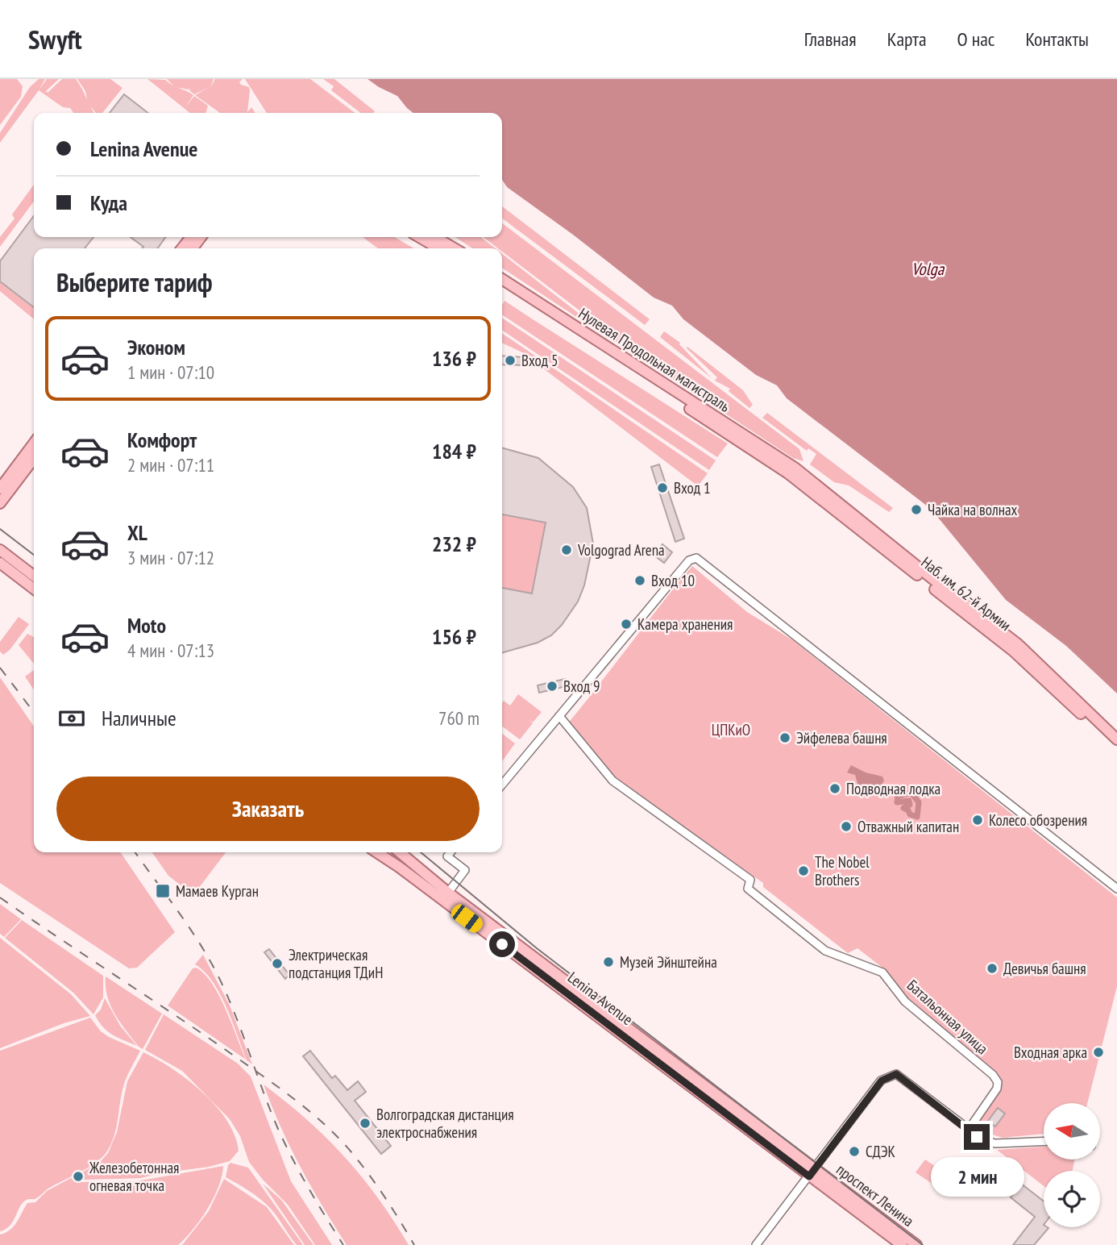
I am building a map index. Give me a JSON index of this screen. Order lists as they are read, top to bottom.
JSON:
{
  "streets": {
    "main road": [
      "Нулевая Продольная магистраль",
      "Наб. им. 62-й Армии",
      "Lenina Avenue",
      "проспект Ленина"
    ],
    "street": ["Батальонная улица"]
  },
  "crossings": [
    ["Нулевая Продольная магистраль", "Наб. им. 62-й Армии"],
    ["Lenina Avenue", "проспект Ленина"]
  ],
  "water": ["Volga"],
  "parks": ["ЦПКиО"],
  "places": {
    "other": [
      "Вход 5",
      "Вход 1",
      "Чайка на волнах",
      "Volgograd Arena",
      "Вход 10",
      "Камера хранения",
      "Вход 9",
      "Эйфелева башня",
      "Подводная лодка",
      "Колесо обозрения",
      "Отважный капитан",
      "The Nobel Brothers",
      "Музей Эйнштейна",
      "Электрическая подстанция ТДиН",
      "Девичья башня",
      "Входная арка",
      "Волгоградская дистанция электроснабжения",
      "СДЭК",
      "Железобетонная огневая точка"
    ],
    "transit": ["Мамаев Курган"]
  },
  "north": "left",
  "page": {
    "header": "Swyft",
    "nav": [
      "Главная",
      "Карта",
      "О нас",
      "Контакты"
    ],
    "banner": ["Lenina Avenue", "Куда"],
    "heading": "Выберите тариф",
    "list": [
      {
        "name": "Эконом",
        "note": "1 мин · 07:10",
        "value": "136 ₽"
      },
      {
        "name": "Комфорт",
        "note": "2 мин · 07:11",
        "value": "184 ₽"
      },
      {
        "name": "XL",
        "note": "3 мин · 07:12",
        "value": "232 ₽"
      },
      {
        "name": "Moto",
        "note": "4 мин · 07:13",
        "value": "156 ₽"
      }
    ],
    "pay": ["Наличные", "760 m"],
    "buttons": "Заказать",
    "bubble": "2 мин"
  }
}
